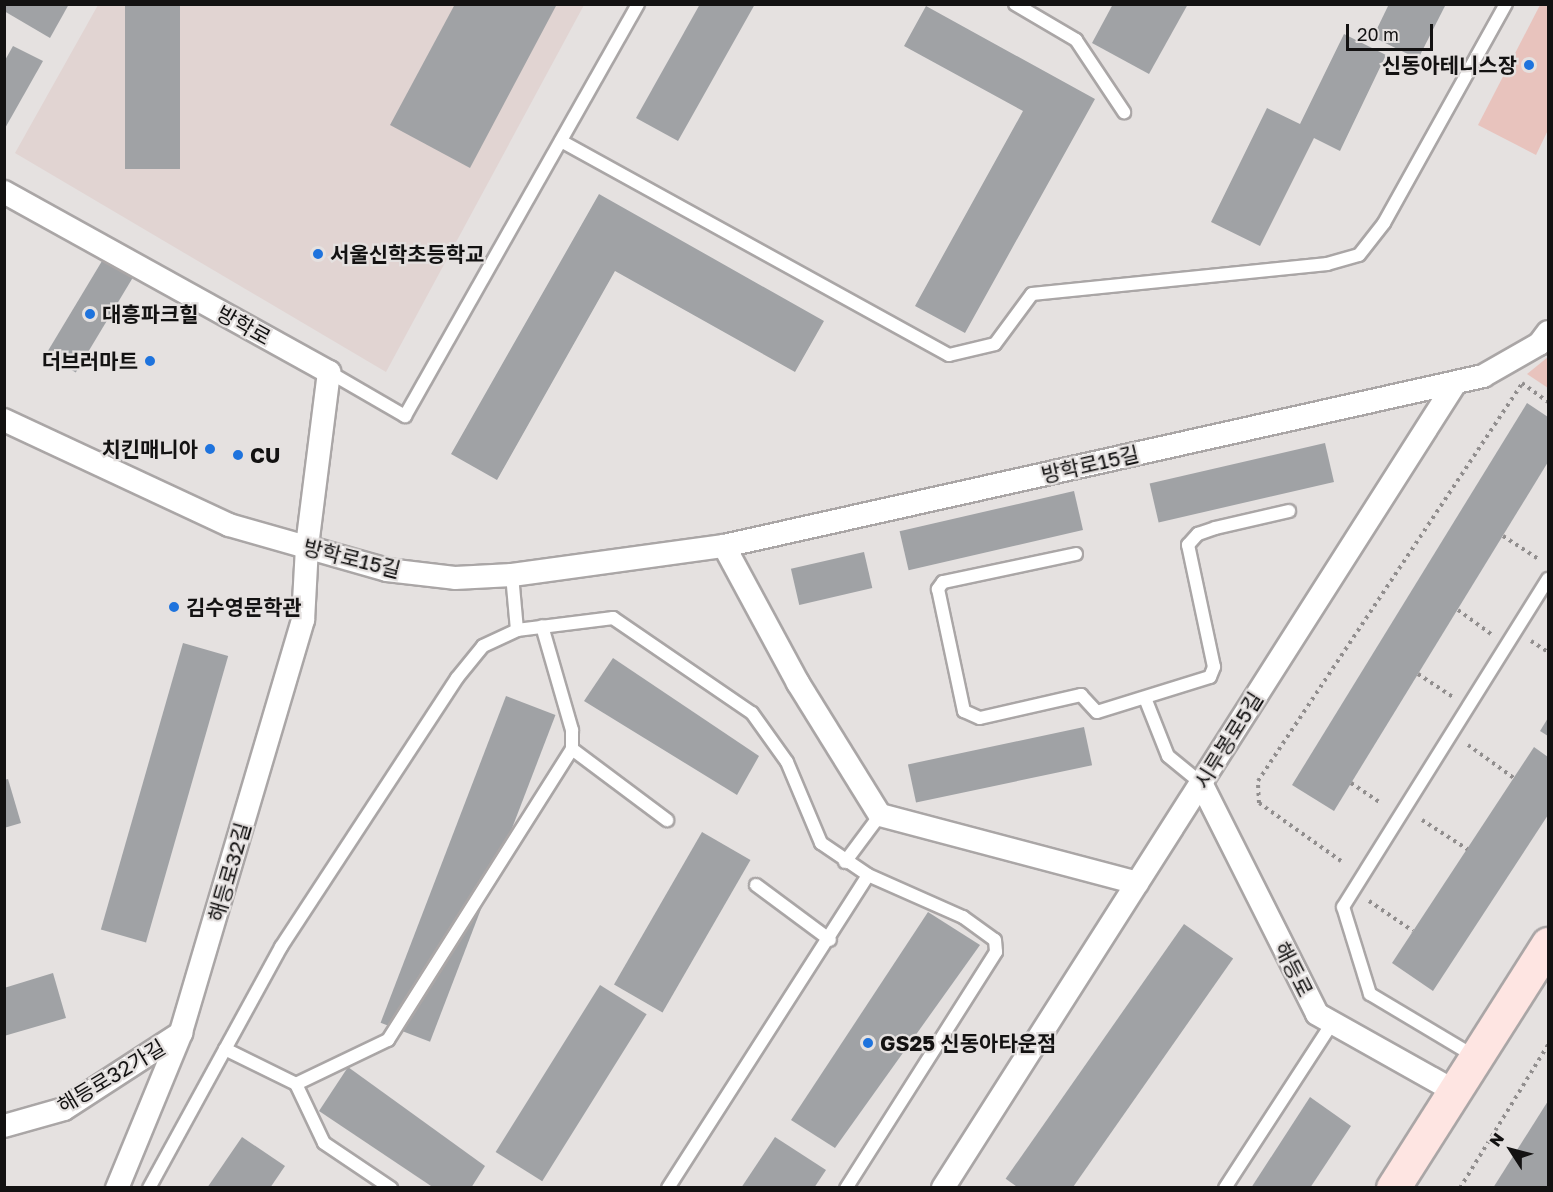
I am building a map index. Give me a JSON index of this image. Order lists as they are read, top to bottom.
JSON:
{
  "streets": {
    "street": [
      "방학로",
      "방학로15길",
      "시루봉로5길",
      "해등로32길",
      "해등로",
      "해등로32가길"
    ]
  },
  "crossings": [
    ["방학로15길", "시루봉로5길"],
    ["방학로15길", "해등로32길"],
    ["시루봉로5길", "해등로"],
    ["해등로32길", "해등로32가길"]
  ],
  "places": [
    "신동아테니스장",
    "서울신학초등학교",
    "대흥파크힐",
    "더브러마트",
    "치킨매니아",
    "CU",
    "김수영문학관",
    "GS25 신동아타운점"
  ],
  "scale_bar": "20 m",
  "north": "top left"
}
